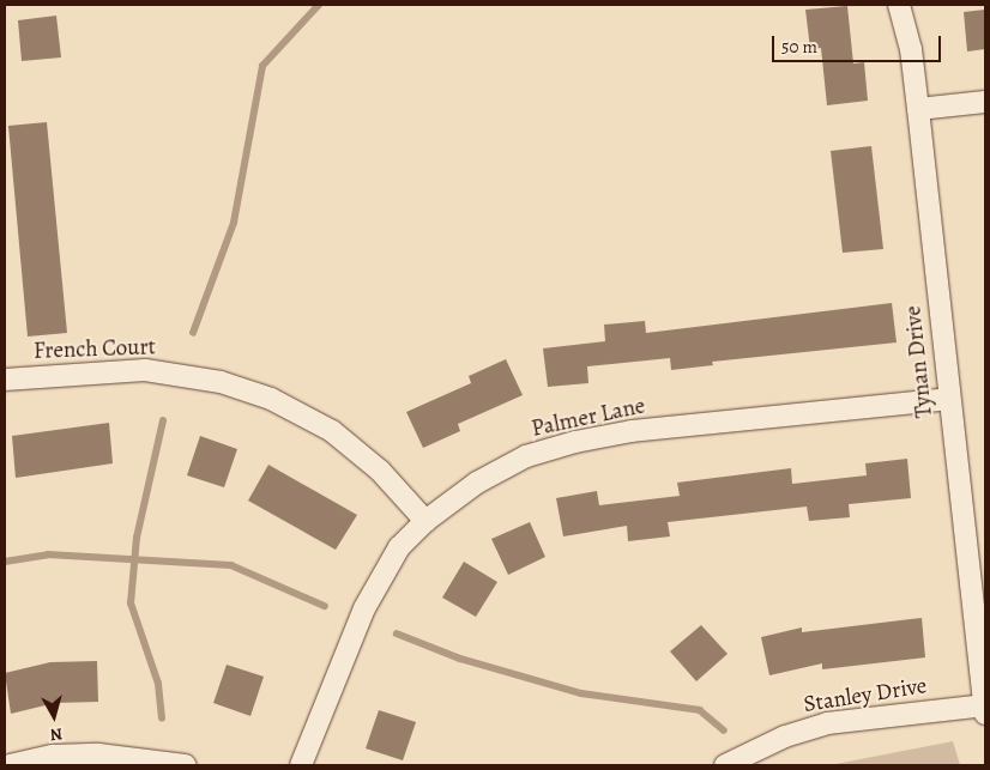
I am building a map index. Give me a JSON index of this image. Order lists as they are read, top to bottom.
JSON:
{
  "streets": {
    "street": [
      "French Court",
      "Tynan Drive",
      "Palmer Lane",
      "Stanley Drive"
    ]
  },
  "crossings": [
    ["French Court", "Palmer Lane"],
    ["Tynan Drive", "Palmer Lane"],
    ["Tynan Drive", "Stanley Drive"]
  ],
  "scale_bar": "50 m",
  "north": "bottom"
}
